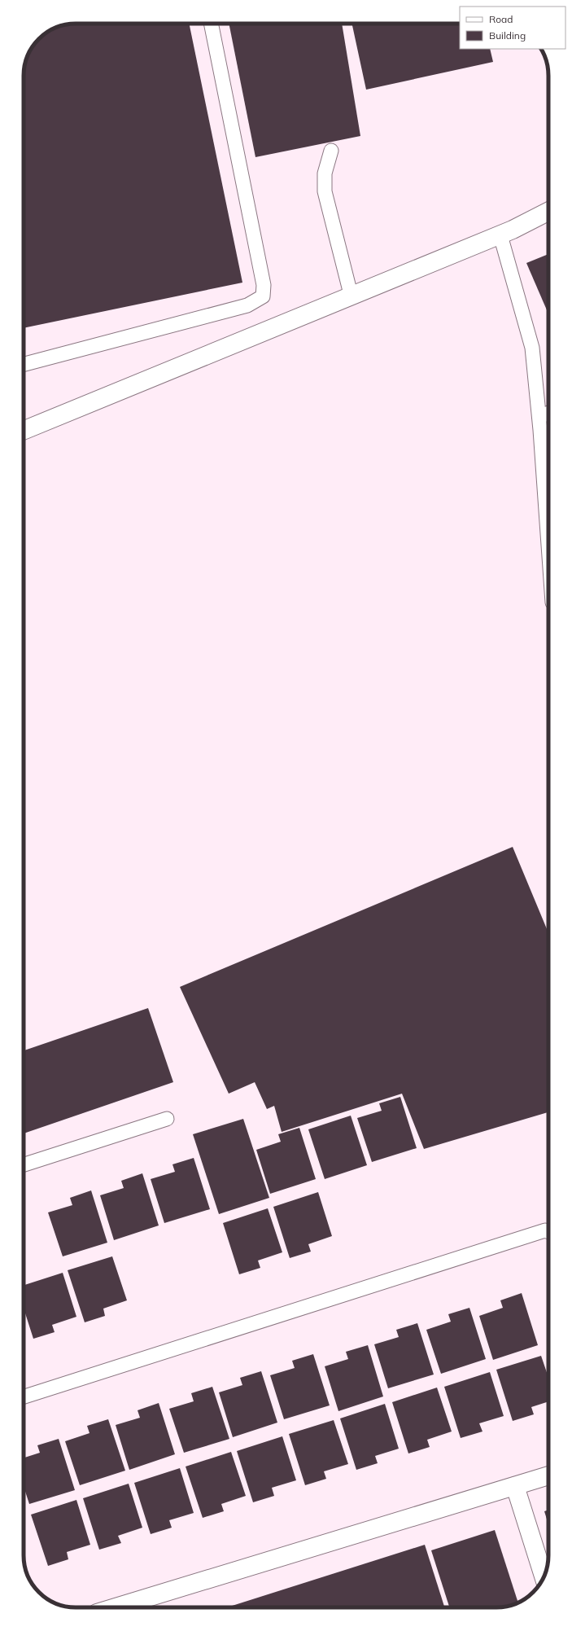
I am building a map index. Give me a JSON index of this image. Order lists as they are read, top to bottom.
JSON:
{
  "legend": ["Road", "Building"]
}
